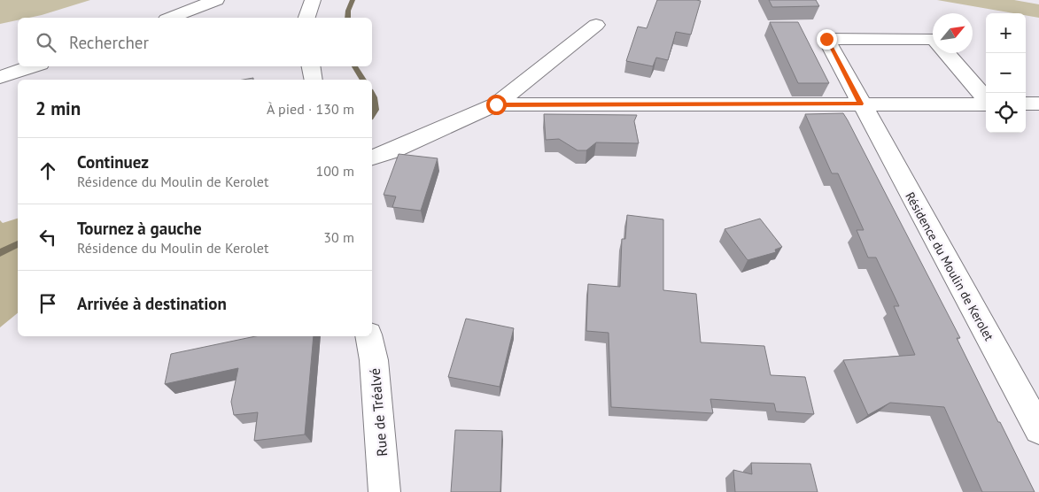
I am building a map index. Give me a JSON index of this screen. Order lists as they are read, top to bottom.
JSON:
{
  "streets": {
    "street": ["Résidence du Moulin de Kerolet", "Rue de Tréalvé"]
  },
  "north": "top right",
  "page": {
    "map_buttons": ["+", "−"],
    "search": "Rechercher",
    "heading": ["2 min", "À pied · 130 m"],
    "list": [
      ["Continuez", "Résidence du Moulin de Kerolet", "100 m"],
      ["Tournez à gauche", "Résidence du Moulin de Kerolet", "30 m"],
      "Arrivée à destination"
    ]
  }
}
